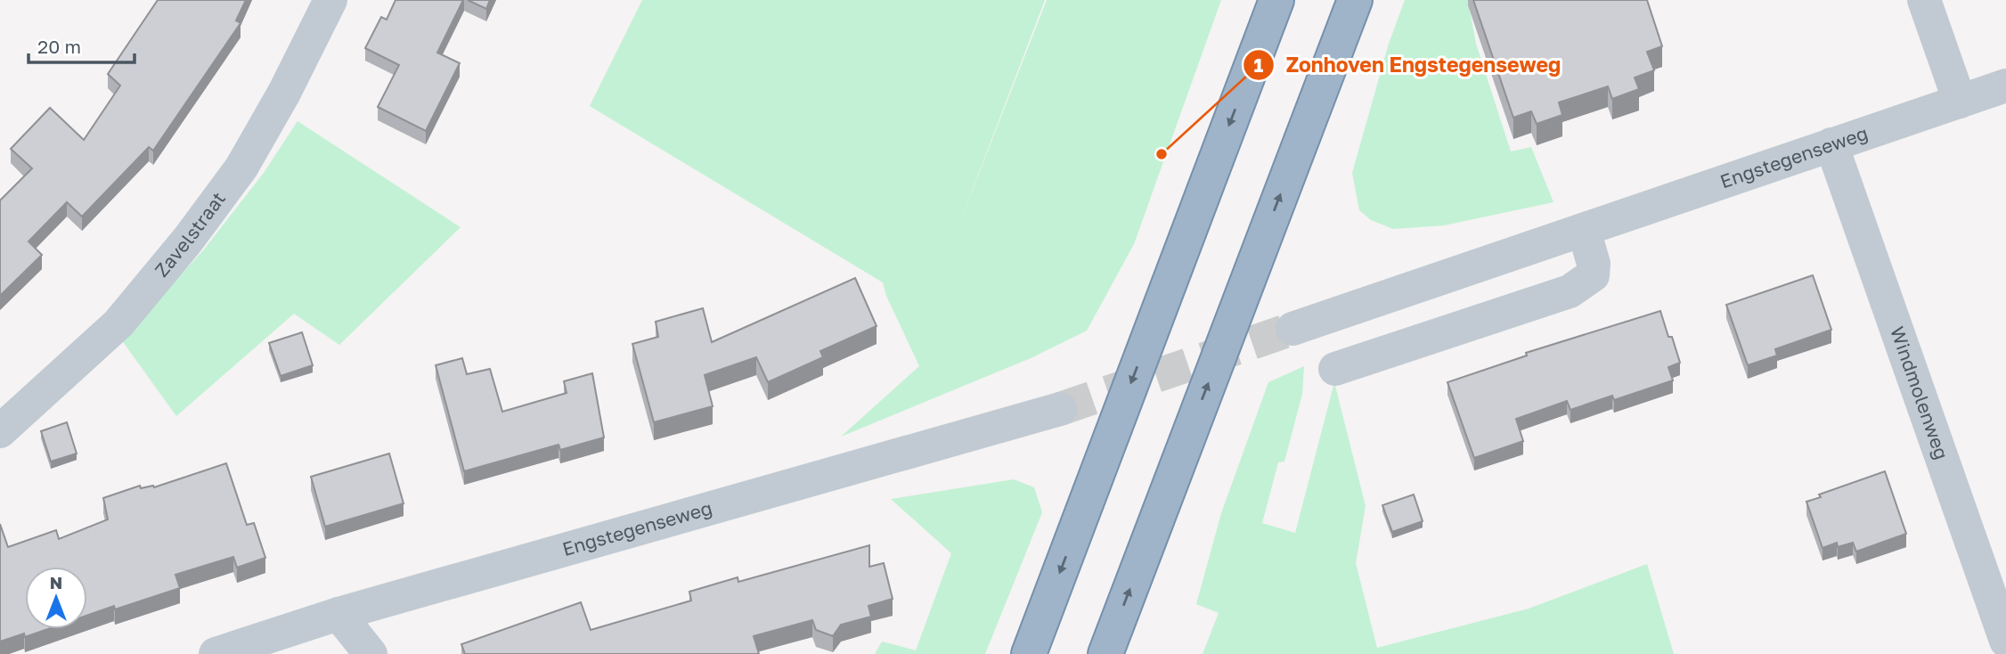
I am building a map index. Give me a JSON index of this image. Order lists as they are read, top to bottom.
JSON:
{
  "streets": {
    "street": ["Engstegenseweg", "Zavelstraat", "Windmolenweg"]
  },
  "crossings": [
    ["Engstegenseweg", "Windmolenweg"]
  ],
  "places": ["Zonhoven Engstegenseweg"],
  "scale_bar": "20 m",
  "north": "top"
}
